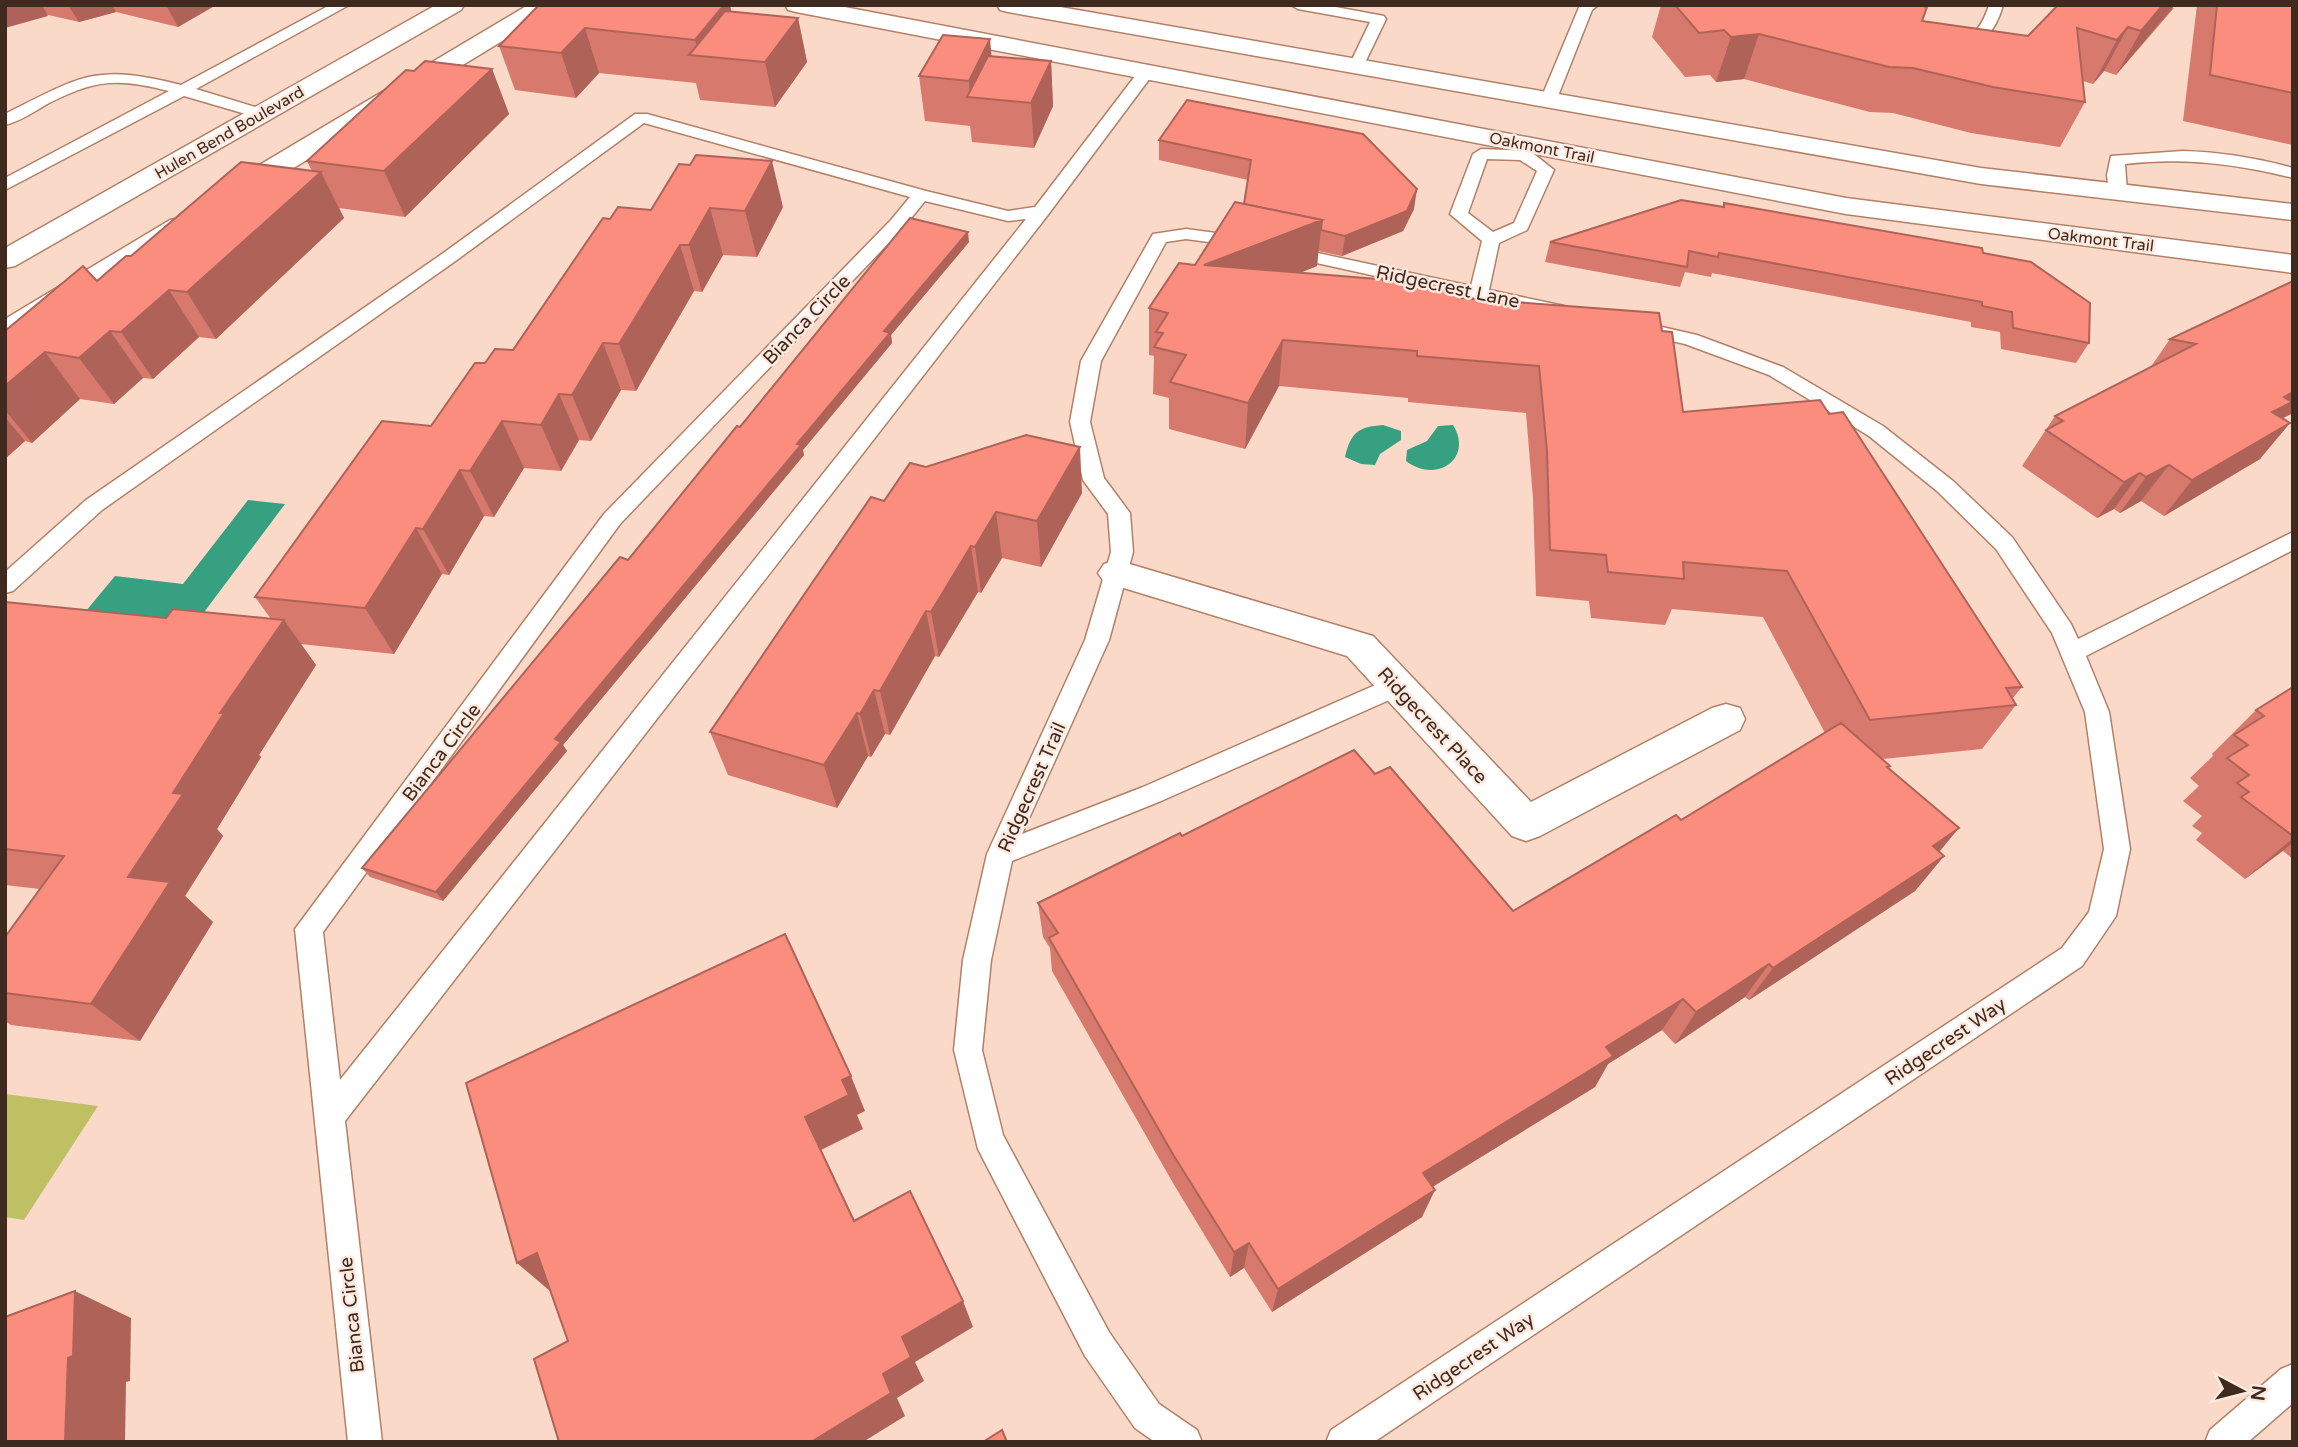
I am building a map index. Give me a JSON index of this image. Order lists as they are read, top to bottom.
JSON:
{
  "streets": {
    "street": ["Hulen Bend Boulevard", "Oakmont Trail", "Ridgecrest Place"],
    "lane": [
      "Ridgecrest Lane",
      "Bianca Circle",
      "Ridgecrest Trail",
      "Ridgecrest Way"
    ]
  },
  "crossings": [
    ["Ridgecrest Lane", "Ridgecrest Trail"],
    ["Ridgecrest Place", "Ridgecrest Trail"]
  ],
  "north": "right"
}
